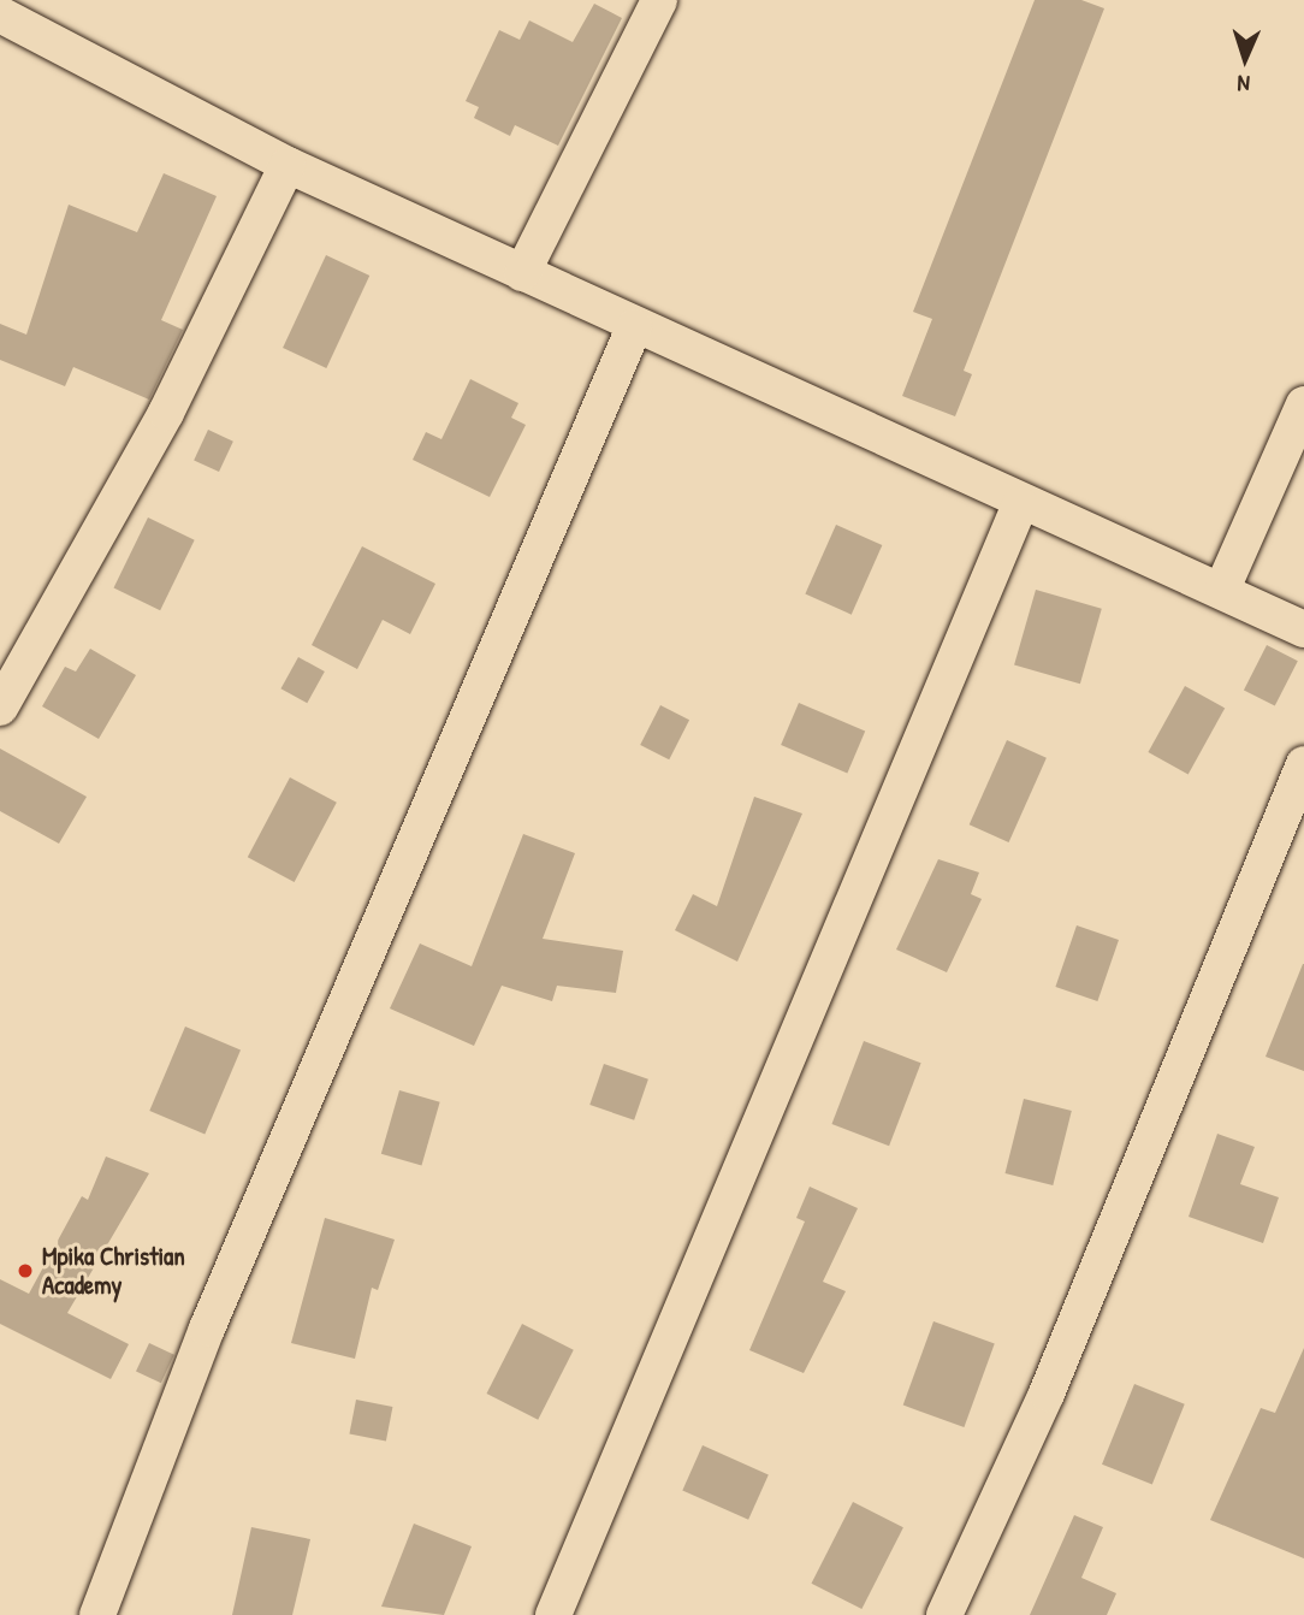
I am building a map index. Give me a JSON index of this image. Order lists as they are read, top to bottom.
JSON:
{
  "places": ["Mpika Christian Academy"],
  "north": "bottom"
}
